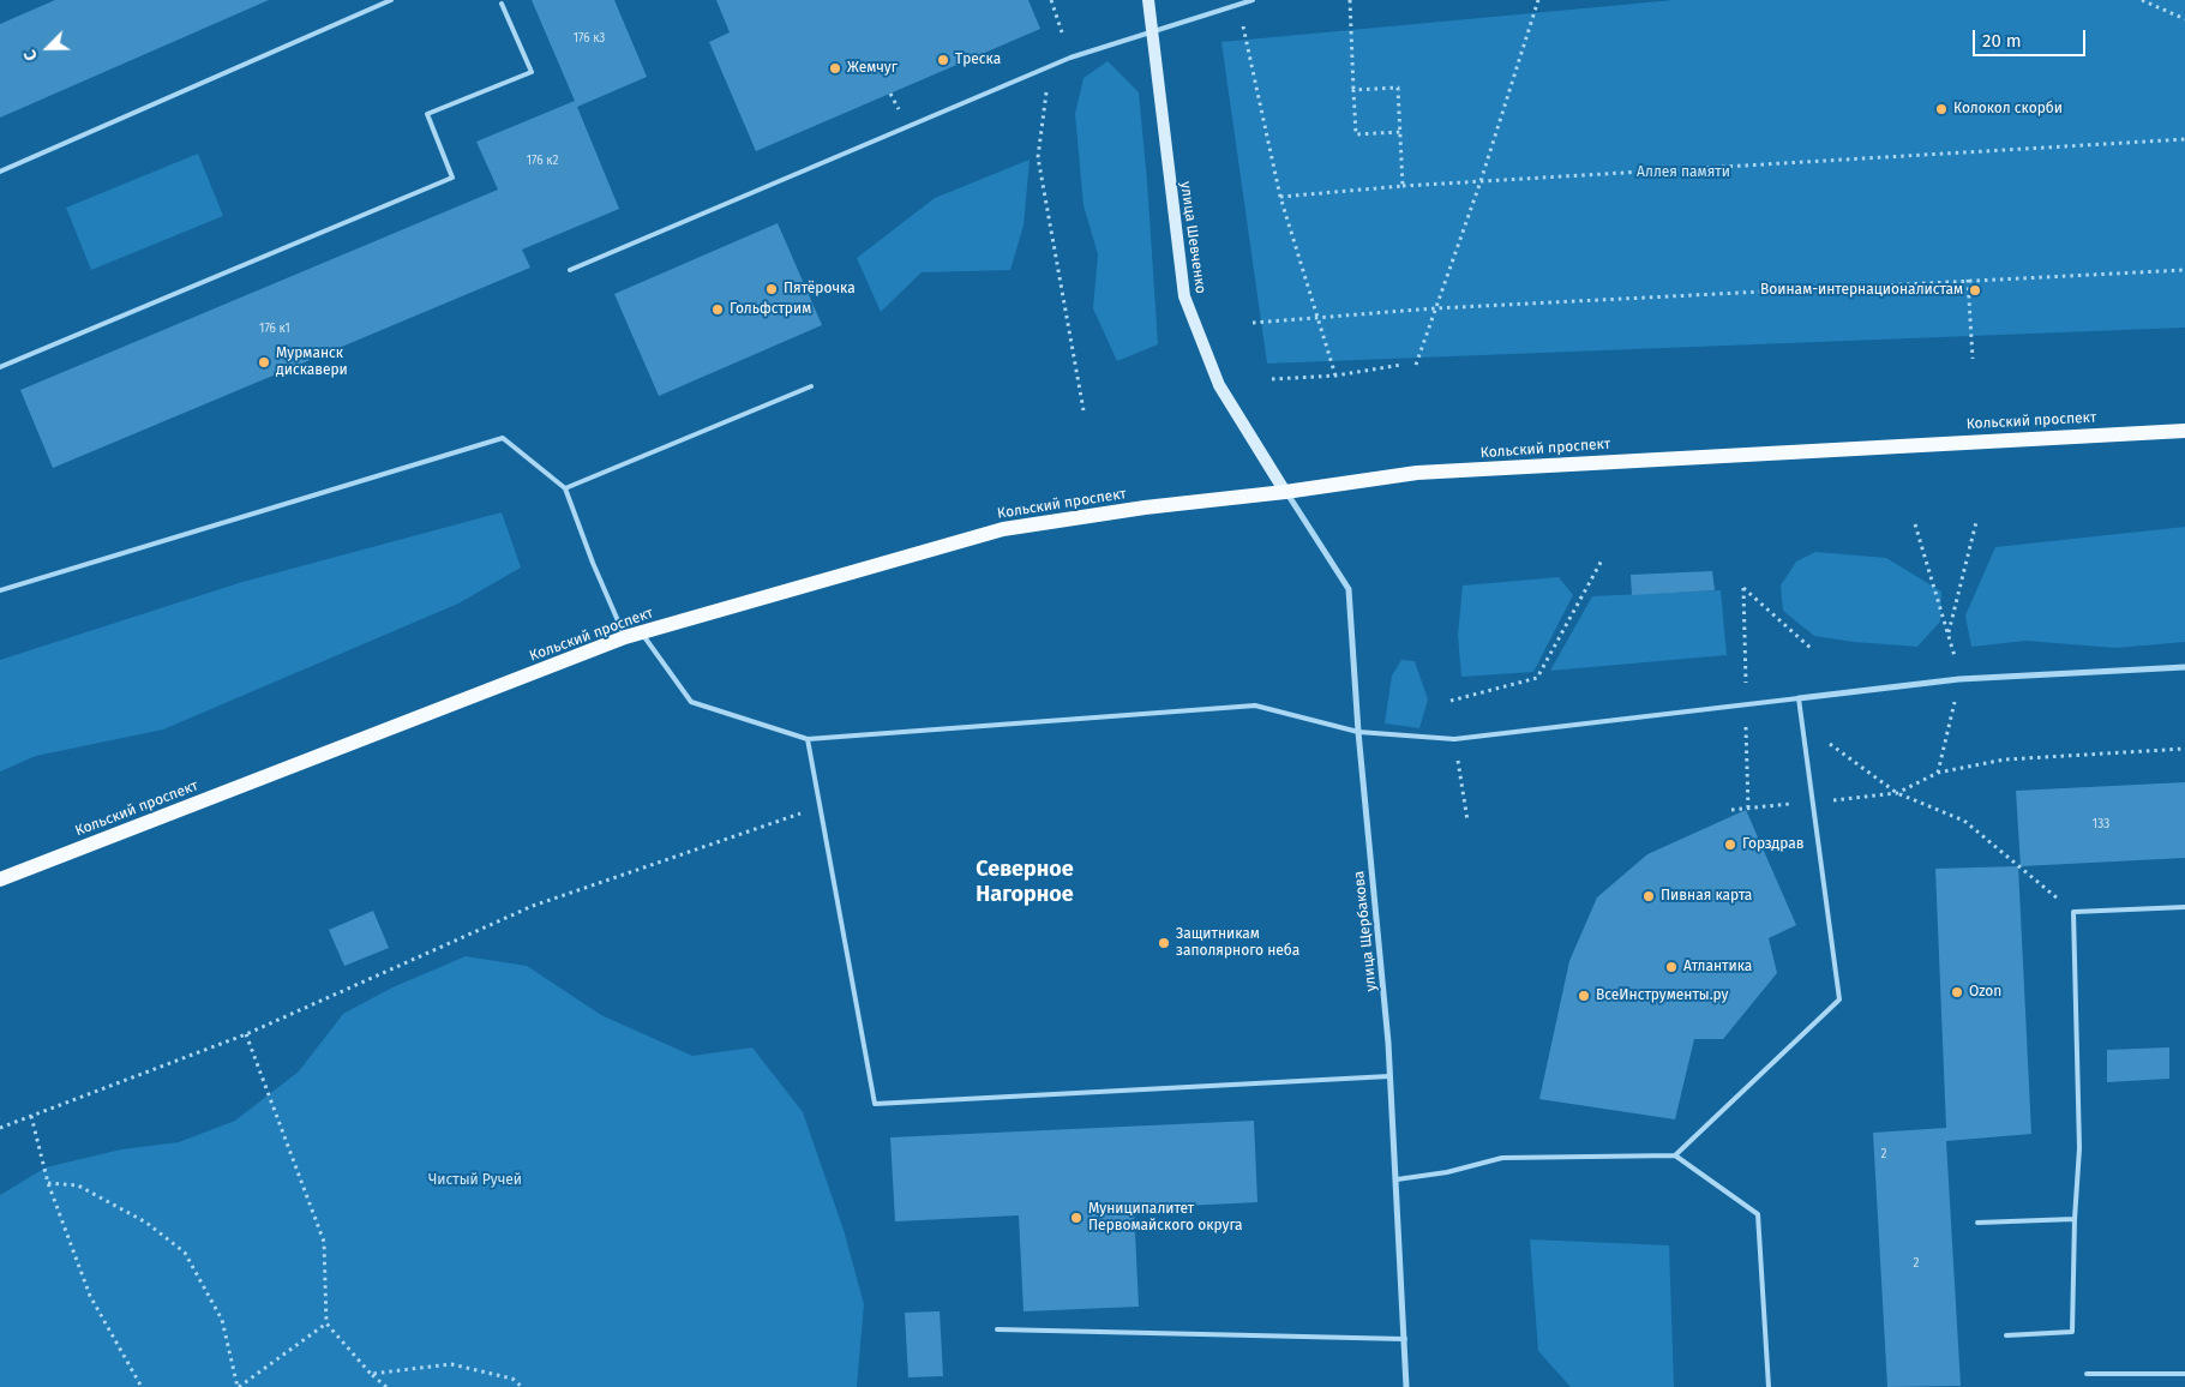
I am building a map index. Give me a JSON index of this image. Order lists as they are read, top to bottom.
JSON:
{
  "streets": {
    "main road": ["улица Шевченко", "Кольский проспект"],
    "street": ["улица Щербакова"]
  },
  "crossings": [
    ["улица Шевченко", "Кольский проспект"],
    ["улица Шевченко", "улица Щербакова"],
    ["Кольский проспект", "улица Щербакова"]
  ],
  "districts": ["Северное Нагорное"],
  "parks": ["Аллея памяти", "Чистый Ручей"],
  "places": [
    "Треска",
    "Жемчуг",
    "Колокол скорби",
    "Пятёрочка",
    "Воинам-интернационалистам",
    "Гольфстрим",
    "Мурманск дискавери",
    "Горздрав",
    "Пивная карта",
    "Защитникам заполярного неба",
    "Атлантика",
    "Ozon",
    "ВсеИнструменты.ру",
    "Муниципалитет Первомайского округа"
  ],
  "house_numbers": [
    "176 к3",
    "176 к2",
    "176 к1",
    "133",
    "2",
    "2"
  ],
  "scale_bar": "20 m",
  "north": "bottom left"
}
